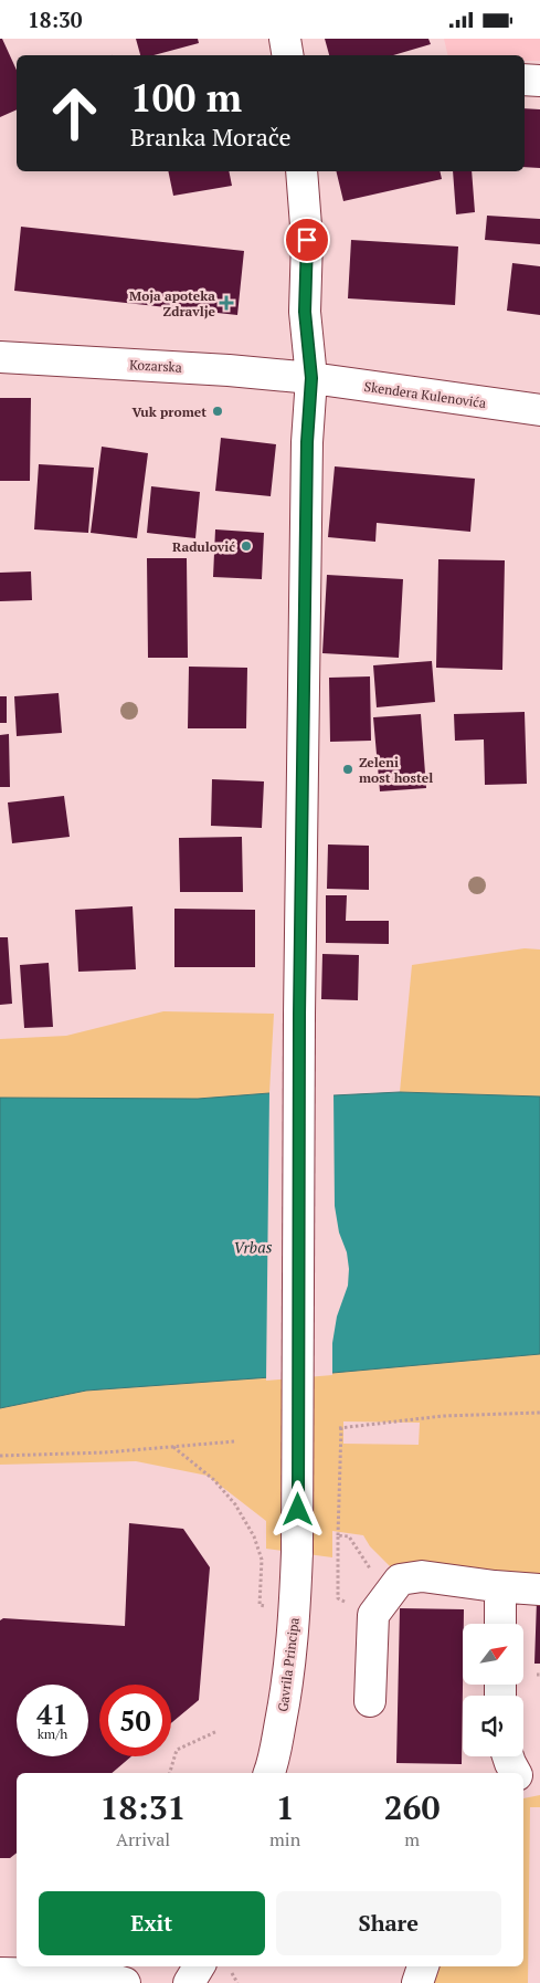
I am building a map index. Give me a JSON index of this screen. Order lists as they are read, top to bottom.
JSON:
{
  "streets": {
    "main road": ["Kozarska", "Skendera Kulenovića", "Gavrila Principa"]
  },
  "crossings": [
    ["Kozarska", "Skendera Kulenovića"],
    ["Kozarska", "Gavrila Principa"],
    ["Skendera Kulenovića", "Gavrila Principa"]
  ],
  "water": ["Vrbas"],
  "places": {
    "health": ["Moja apoteka Zdravlje"],
    "other": ["Vuk promet", "Radulović", "Zeleni most hostel"]
  },
  "north": "top right",
  "page": {
    "status": "18:30",
    "turn": ["100 m", "Branka Morače"],
    "speed": "41 km/h",
    "limit": "50",
    "eta": [
      "18:31",
      "Arrival",
      "1",
      "min",
      "260",
      "m"
    ],
    "buttons": ["Exit", "Share"]
  }
}
